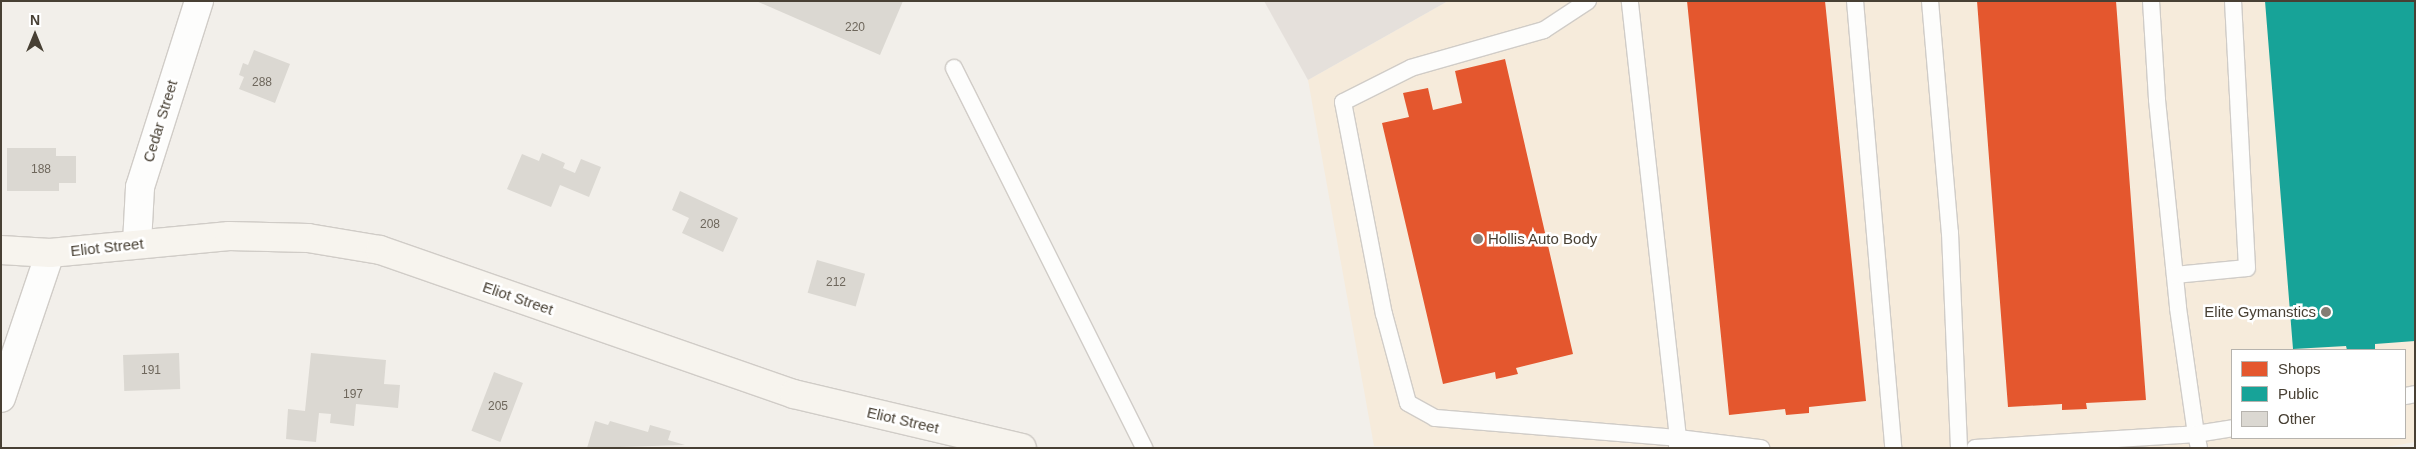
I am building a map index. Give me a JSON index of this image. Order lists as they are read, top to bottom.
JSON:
{
  "streets": {
    "main road": ["Eliot Street"],
    "street": ["Cedar Street"]
  },
  "crossings": [
    ["Cedar Street", "Eliot Street"]
  ],
  "places": ["Hollis Auto Body", "Elite Gymanstics"],
  "house_numbers": [
    "220",
    "288",
    "188",
    "208",
    "212",
    "191",
    "197",
    "205"
  ],
  "legend": ["Shops", "Public", "Other"],
  "north": "top"
}
